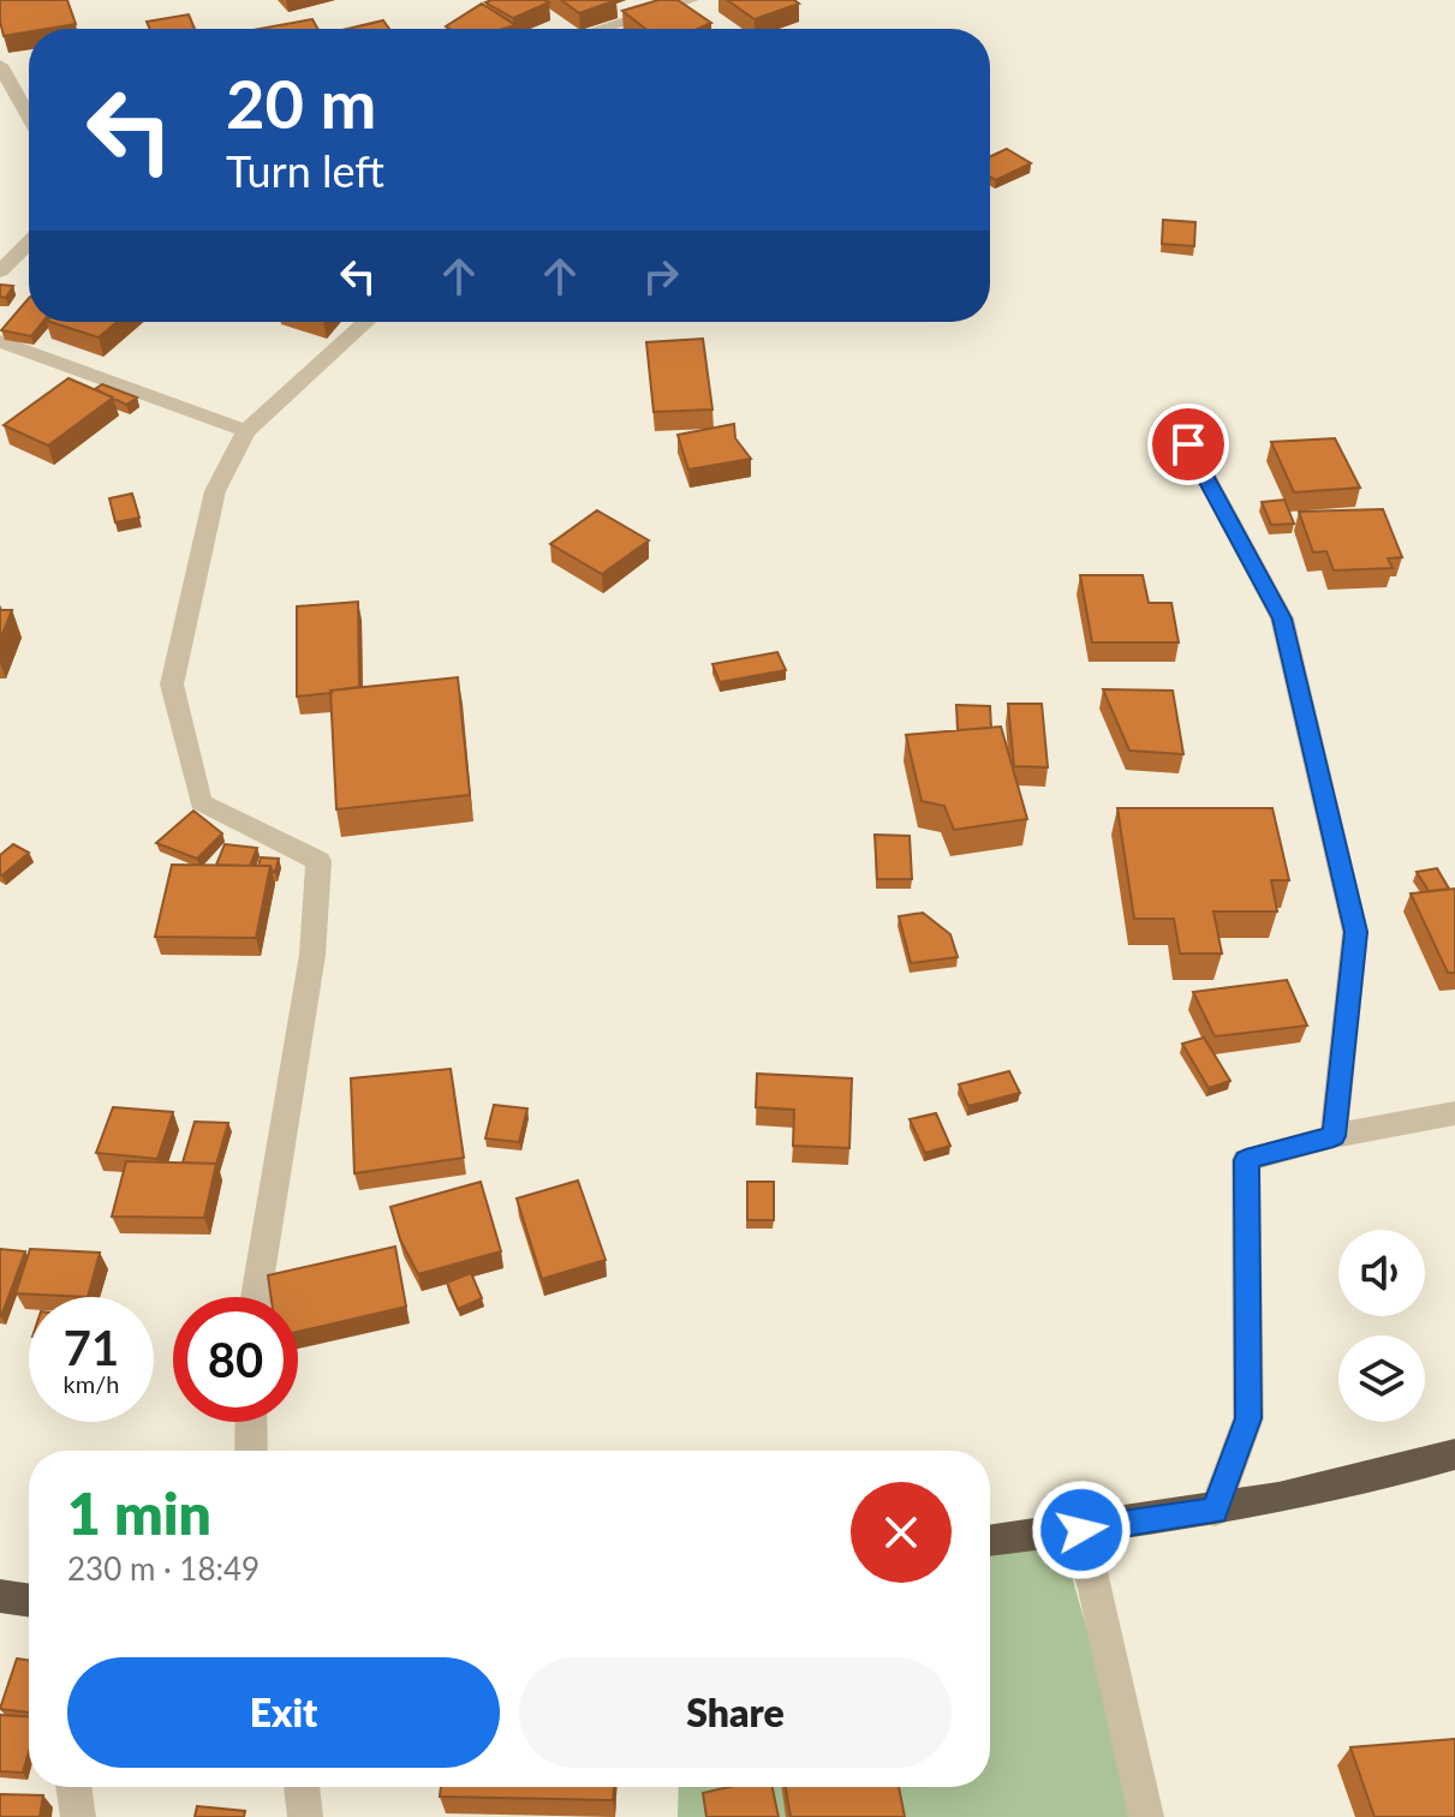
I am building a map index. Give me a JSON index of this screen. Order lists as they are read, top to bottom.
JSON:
{
  "page": {
    "turn": ["20 m", "Turn left"],
    "speed": "71 km/h",
    "limit": "80",
    "heading": ["1 min", "230 m · 18:49"],
    "buttons": ["Exit", "Share"]
  }
}
